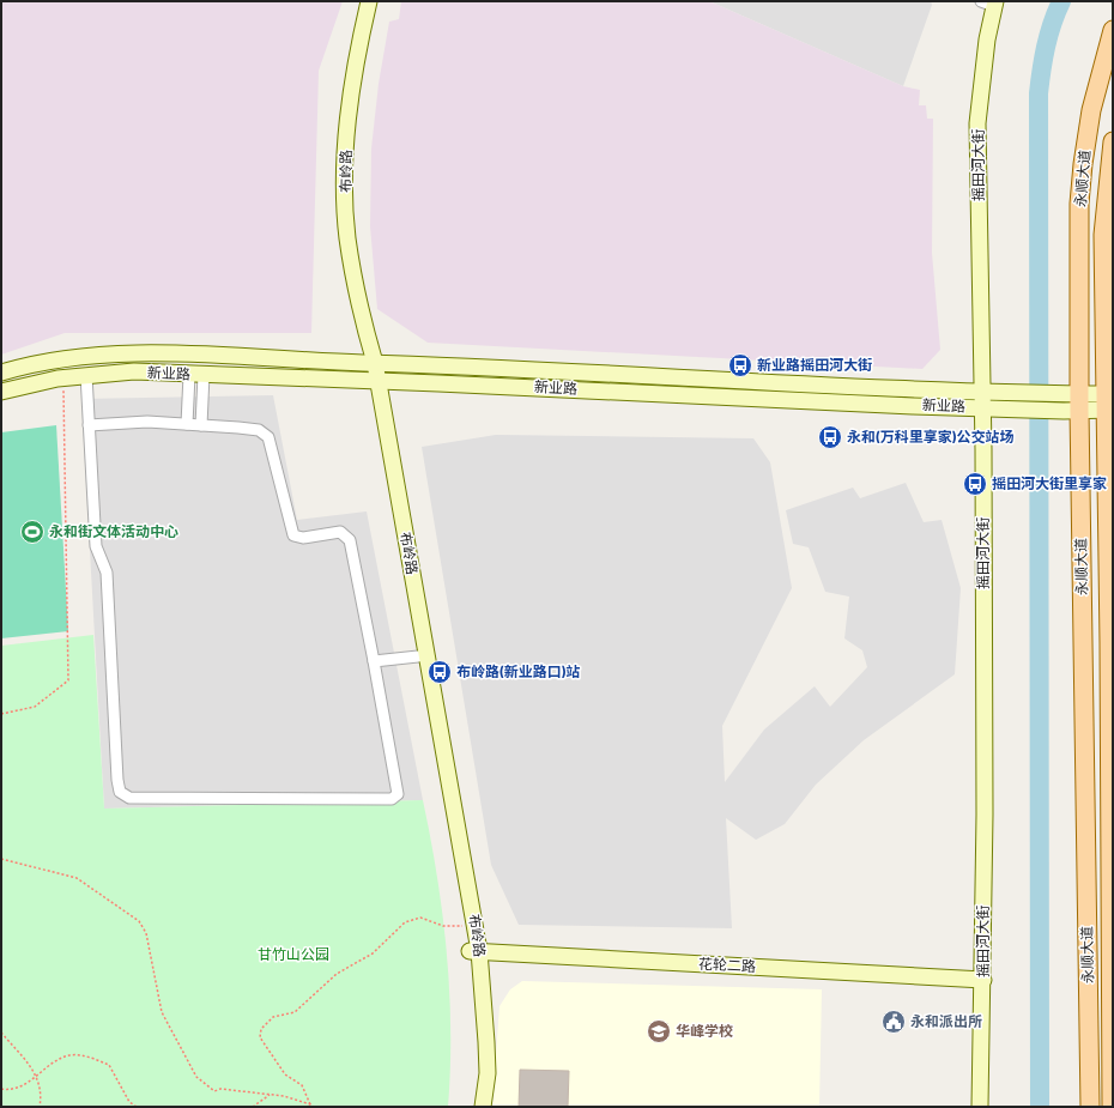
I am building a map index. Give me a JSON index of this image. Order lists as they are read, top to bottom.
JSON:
{
  "streets": {
    "main road": ["永顺大道"],
    "street": [
      "摇田河大街",
      "布岭路",
      "新业路",
      "花轮二路"
    ]
  },
  "crossings": [
    ["摇田河大街", "新业路"],
    ["摇田河大街", "花轮二路"],
    ["布岭路", "新业路"],
    ["布岭路", "花轮二路"],
    ["永顺大道", "新业路"]
  ],
  "parks": ["甘竹山公园"],
  "places": {
    "bus stop": [
      "新业路摇田河大街",
      "永和(万科里享家)公交站场",
      "摇田河大街里享家",
      "布岭路(新业路口)站"
    ],
    "sports": ["永和街文体活动中心"],
    "public building": ["永和派出所"],
    "school or university": ["华峰学校"]
  }
}
